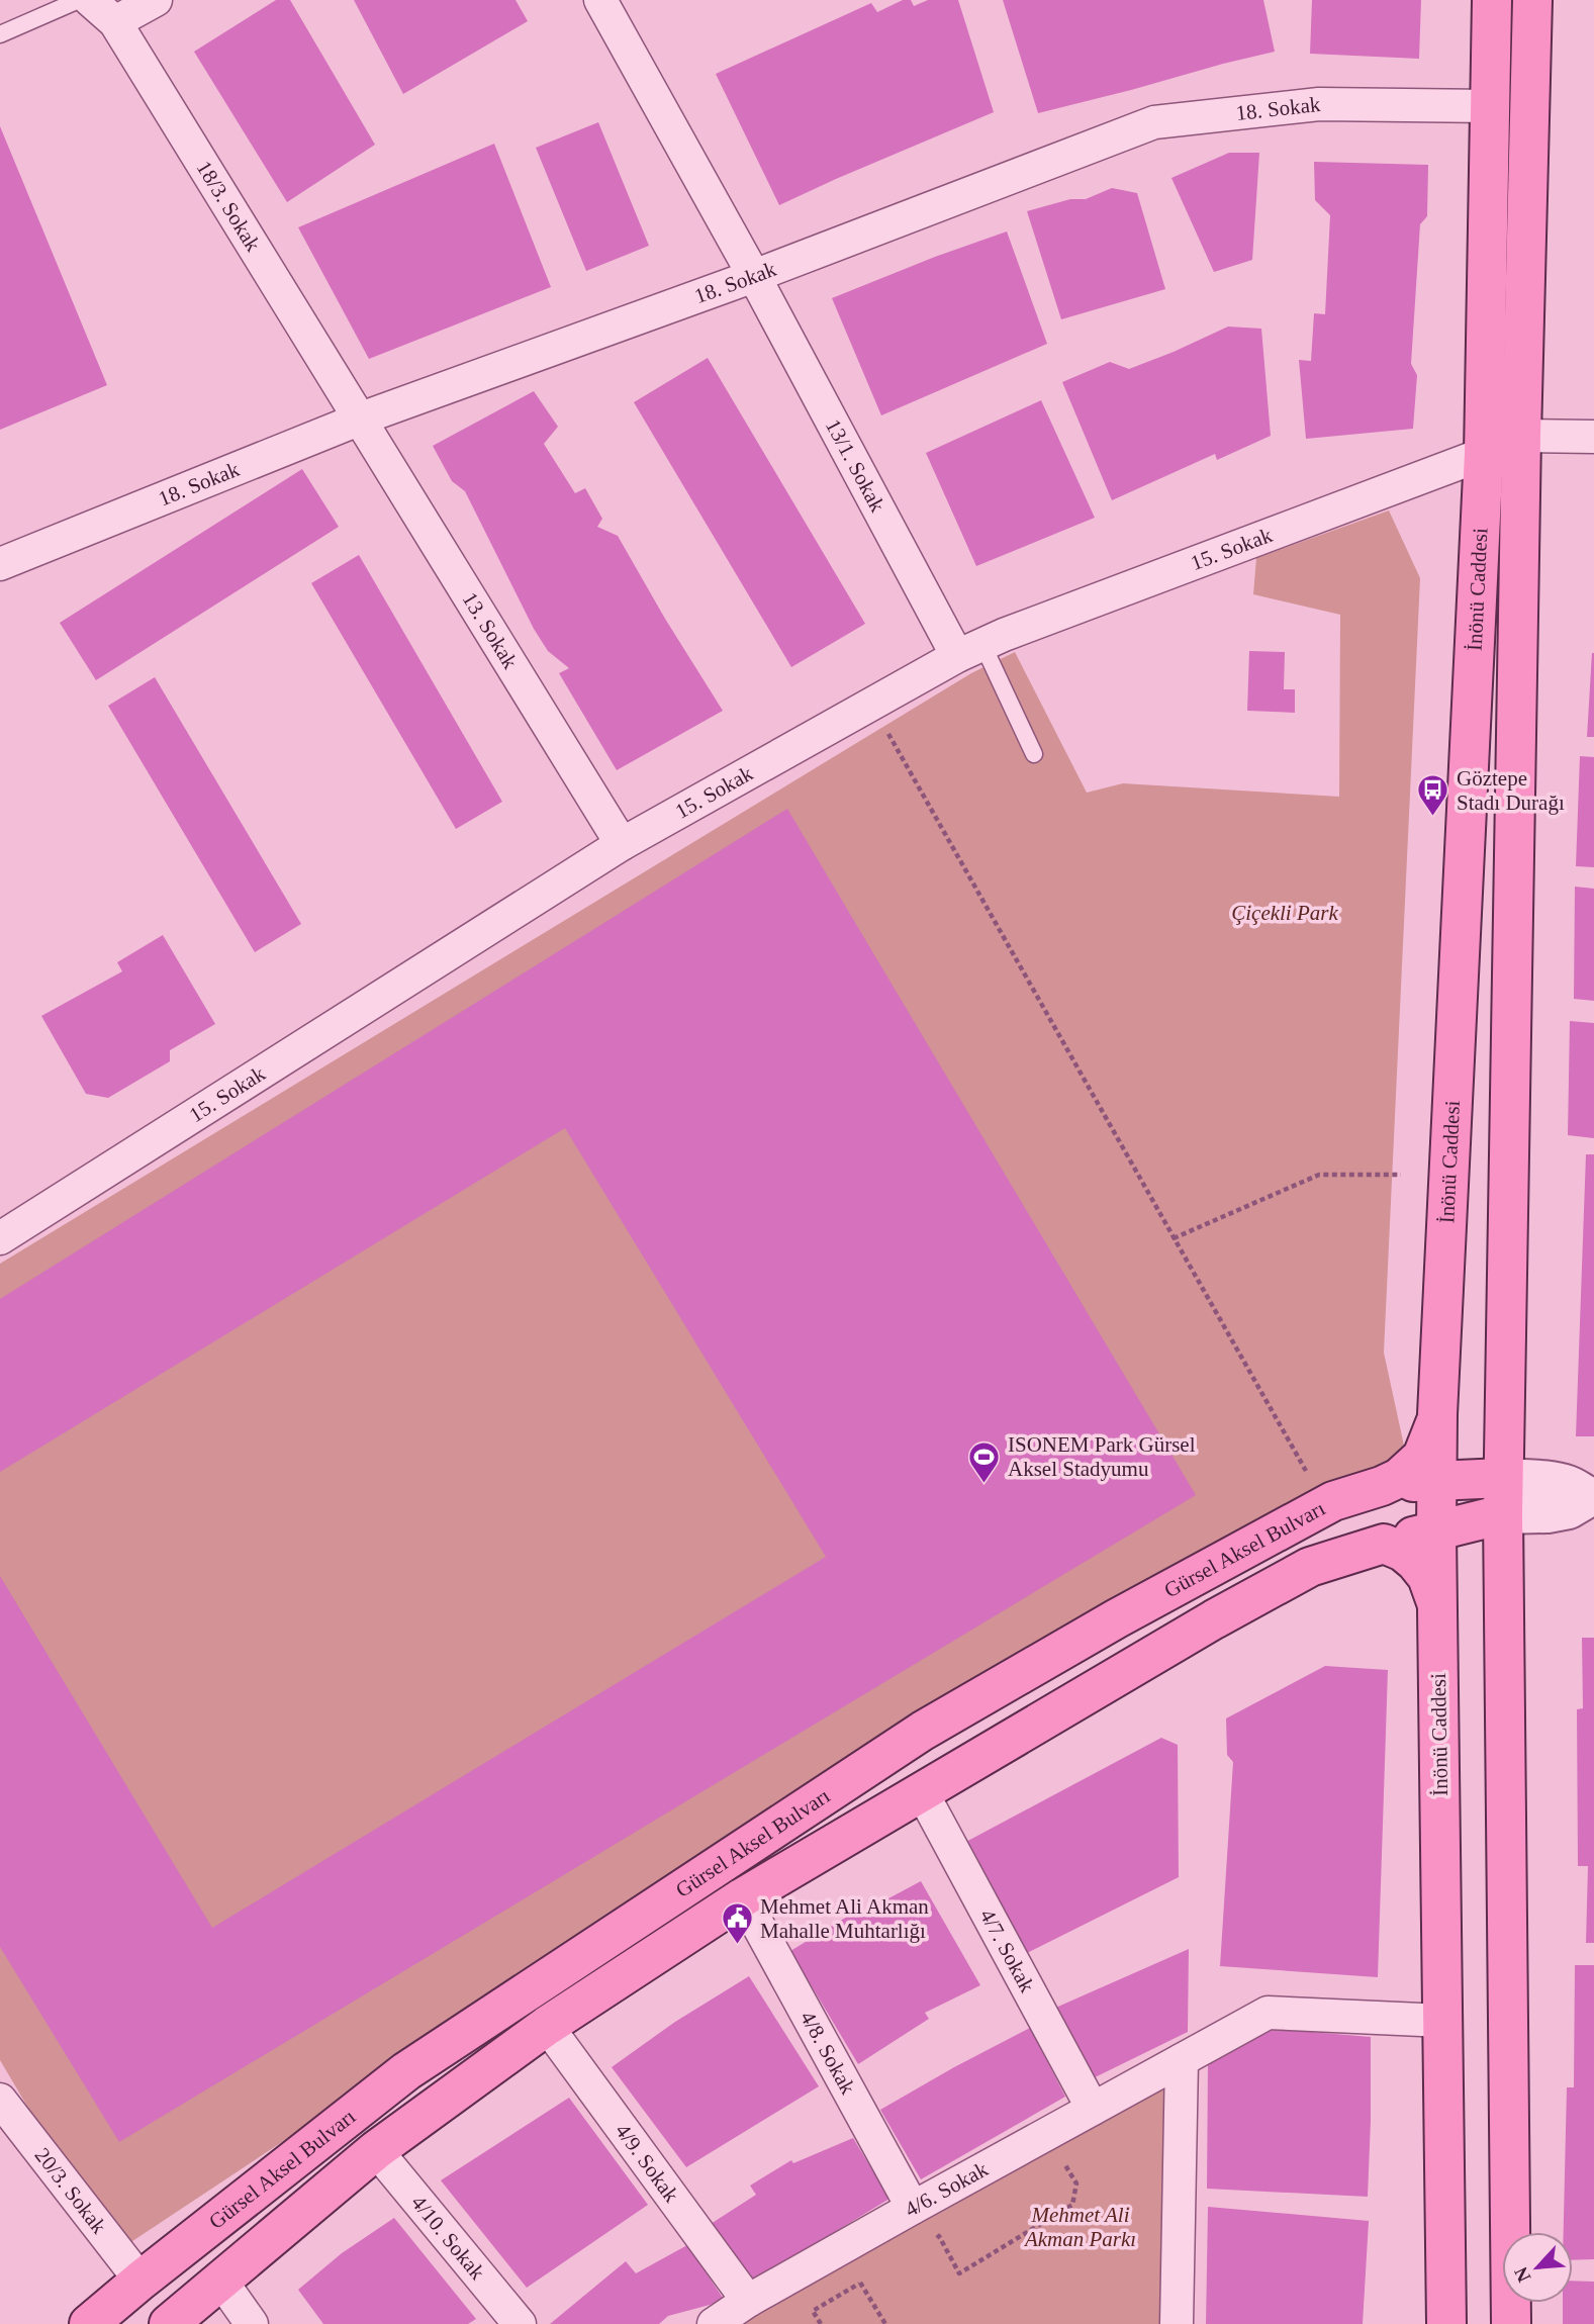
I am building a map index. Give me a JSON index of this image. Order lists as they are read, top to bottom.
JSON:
{
  "streets": {
    "main road": ["İnönü Caddesi", "Gürsel Aksel Bulvarı"],
    "street": [
      "18. Sokak",
      "18/3. Sokak",
      "13/1. Sokak",
      "15. Sokak",
      "13. Sokak",
      "4/7. Sokak",
      "4/8. Sokak",
      "4/9. Sokak",
      "20/3. Sokak",
      "4/6. Sokak",
      "4/10. Sokak"
    ]
  },
  "crossings": [
    ["18. Sokak", "18/3. Sokak"],
    ["18. Sokak", "13/1. Sokak"],
    ["18. Sokak", "İnönü Caddesi"],
    ["18. Sokak", "13. Sokak"],
    ["18/3. Sokak", "13. Sokak"],
    ["13/1. Sokak", "15. Sokak"],
    ["15. Sokak", "İnönü Caddesi"],
    ["15. Sokak", "13. Sokak"],
    ["İnönü Caddesi", "Gürsel Aksel Bulvarı"],
    ["İnönü Caddesi", "4/6. Sokak"],
    ["Gürsel Aksel Bulvarı", "4/7. Sokak"],
    ["Gürsel Aksel Bulvarı", "4/8. Sokak"],
    ["Gürsel Aksel Bulvarı", "4/9. Sokak"],
    ["Gürsel Aksel Bulvarı", "20/3. Sokak"],
    ["Gürsel Aksel Bulvarı", "4/10. Sokak"],
    ["4/7. Sokak", "4/6. Sokak"],
    ["4/8. Sokak", "4/6. Sokak"],
    ["4/9. Sokak", "4/6. Sokak"]
  ],
  "parks": ["Çiçekli Park", "Mehmet Ali Akman Parkı"],
  "places": {
    "bus stop": ["Göztepe Stadı Durağı"],
    "sports": ["ISONEM Park Gürsel Aksel Stadyumu"],
    "public building": ["Mehmet Ali Akman Mahalle Muhtarlığı"]
  },
  "north": "bottom left"
}
